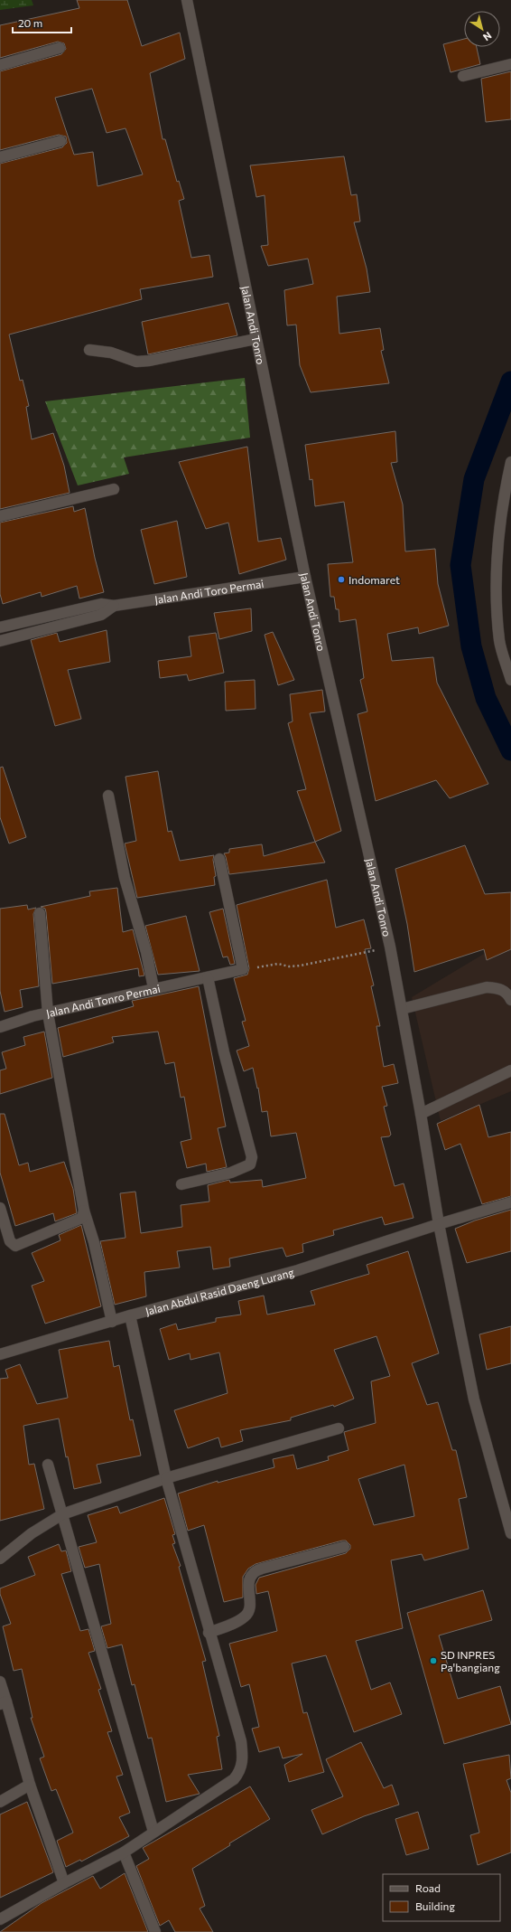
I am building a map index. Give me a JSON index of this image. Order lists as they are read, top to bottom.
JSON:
{
  "streets": {
    "street": [
      "Jalan Andi Tonro",
      "Jalan Andi Toro Permai",
      "Jalan Andi Tonro Permai",
      "Jalan Abdul Rasid Daeng Lurang"
    ]
  },
  "crossings": [
    ["Jalan Andi Tonro", "Jalan Andi Toro Permai"],
    ["Jalan Andi Tonro", "Jalan Abdul Rasid Daeng Lurang"]
  ],
  "places": ["Indomaret", "SD INPRES Pa'bangiang"],
  "legend": ["Road", "Building"],
  "scale_bar": "20 m",
  "north": "bottom right"
}
